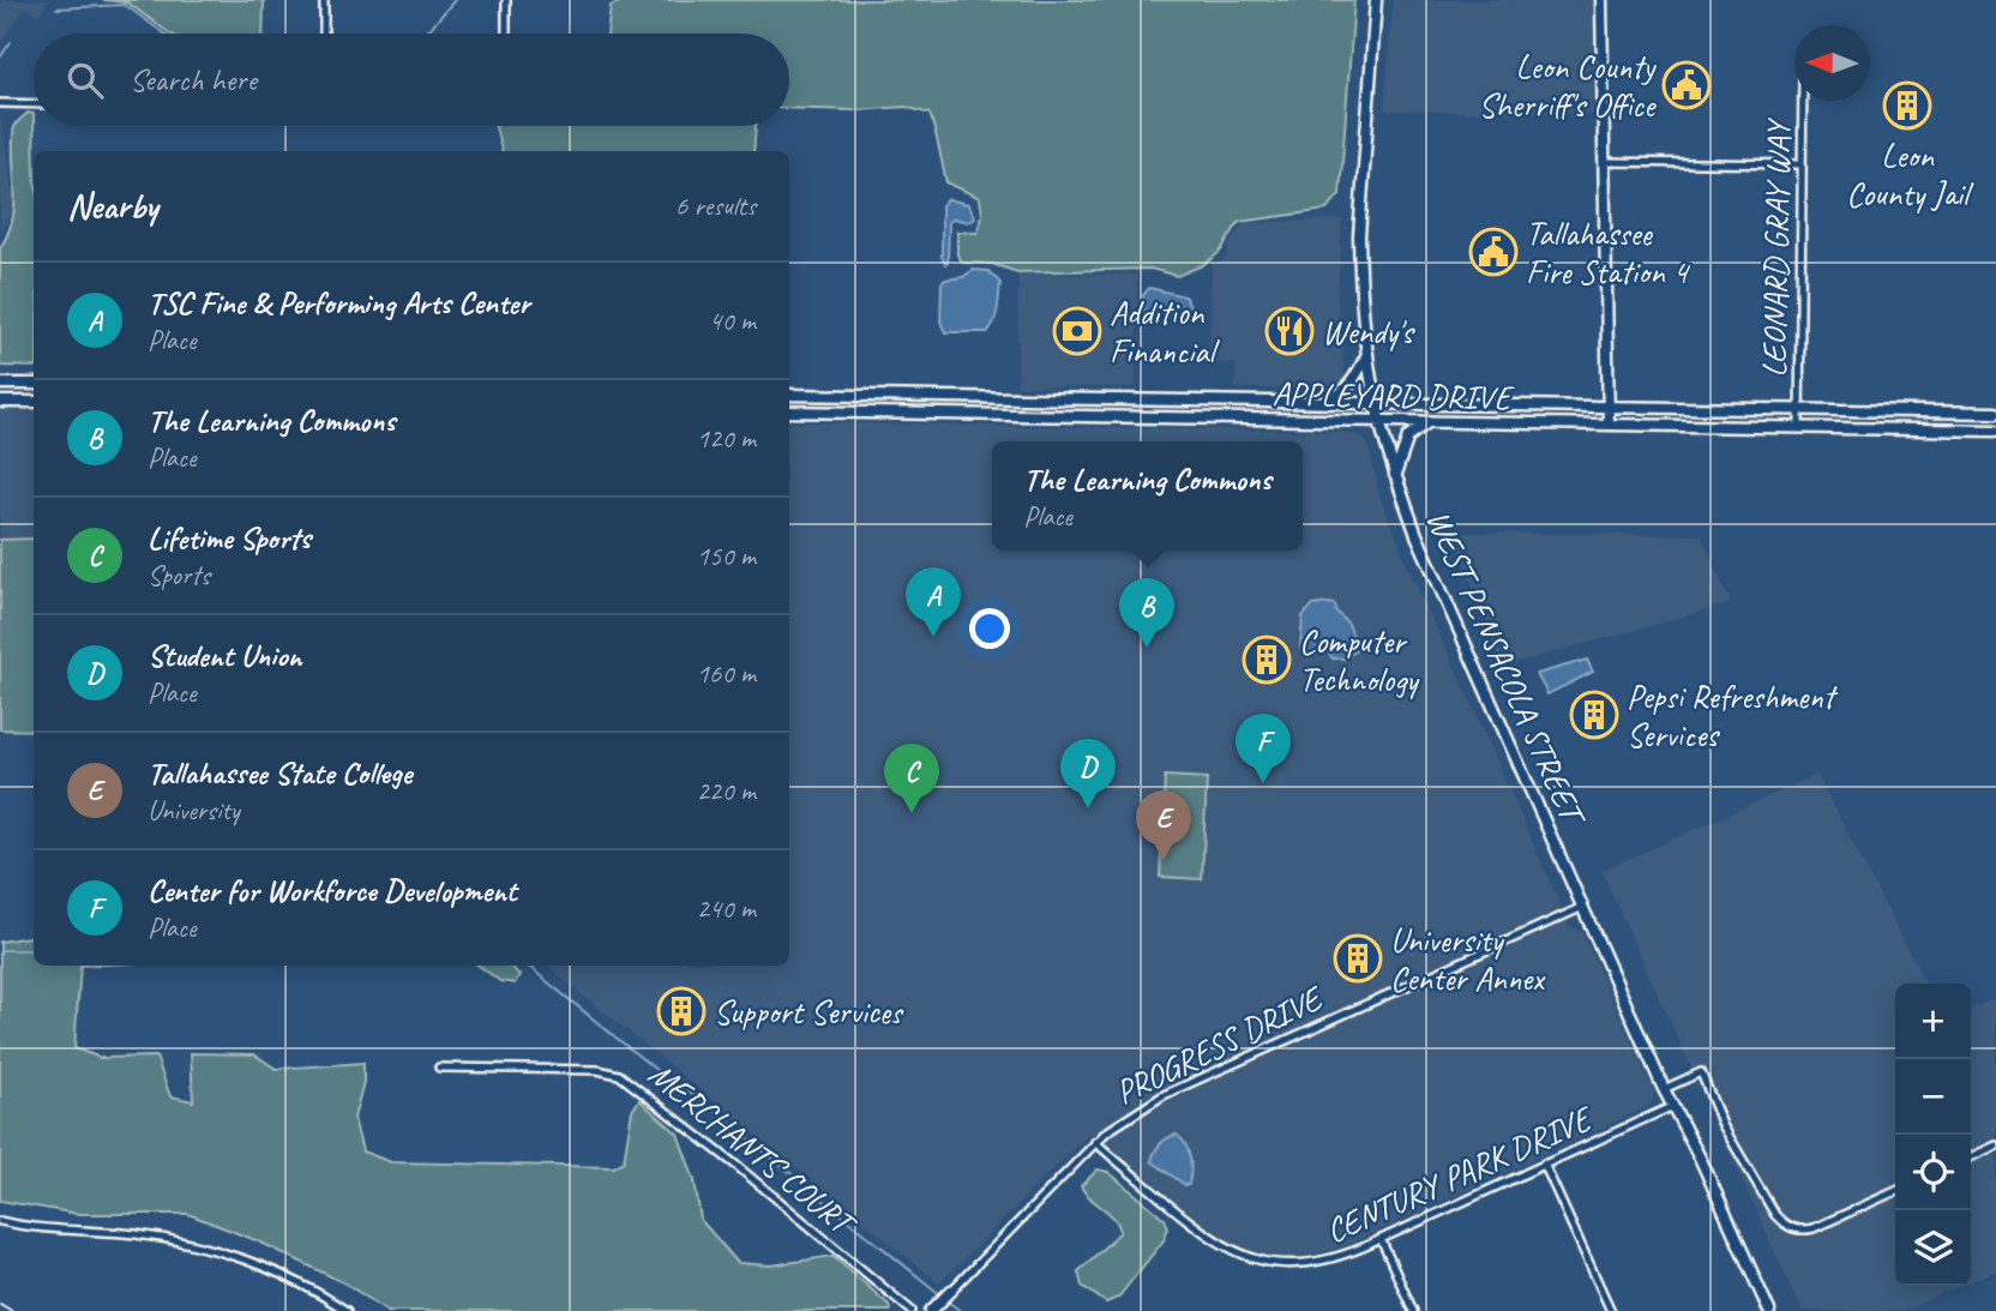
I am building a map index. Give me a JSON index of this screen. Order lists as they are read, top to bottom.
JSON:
{
  "streets": {
    "main road": ["APPLEYARD DRIVE", "WEST PENSACOLA STREET", "PROGRESS DRIVE"],
    "street": ["LEONARD GRAY WAY", "MERCHANTS COURT", "CENTURY PARK DRIVE"]
  },
  "crossings": [
    ["LEONARD GRAY WAY", "APPLEYARD DRIVE"],
    ["APPLEYARD DRIVE", "WEST PENSACOLA STREET"],
    ["WEST PENSACOLA STREET", "PROGRESS DRIVE"],
    ["WEST PENSACOLA STREET", "CENTURY PARK DRIVE"],
    ["PROGRESS DRIVE", "CENTURY PARK DRIVE"]
  ],
  "places": {
    "public building": ["Leon County Sherriff's Office", "Tallahassee Fire Station 4"],
    "building": [
      "Leon County Jail",
      "Computer Technology",
      "Pepsi Refreshment Services",
      "University Center Annex",
      "Support Services"
    ],
    "bank": ["Addition Financial"],
    "restaurant": ["Wendy's"]
  },
  "north": "left",
  "page": {
    "search": "Search here",
    "heading": ["Nearby", "6 results"],
    "list": [
      {
        "mark": "A",
        "name": "TSC Fine & Performing Arts Center",
        "note": "Place",
        "value": "40 m"
      },
      {
        "mark": "B",
        "name": "The Learning Commons",
        "note": "Place",
        "value": "120 m"
      },
      {
        "mark": "C",
        "name": "Lifetime Sports",
        "note": "Sports",
        "value": "150 m"
      },
      {
        "mark": "D",
        "name": "Student Union",
        "note": "Place",
        "value": "160 m"
      },
      {
        "mark": "E",
        "name": "Tallahassee State College",
        "note": "University",
        "value": "220 m"
      },
      {
        "mark": "F",
        "name": "Center for Workforce Development",
        "note": "Place",
        "value": "240 m"
      }
    ],
    "popup": ["The Learning Commons", "Place"],
    "pins": [
      "A",
      "B",
      "F",
      "D",
      "C",
      "E"
    ],
    "map_buttons": ["+", "−"]
  }
}
